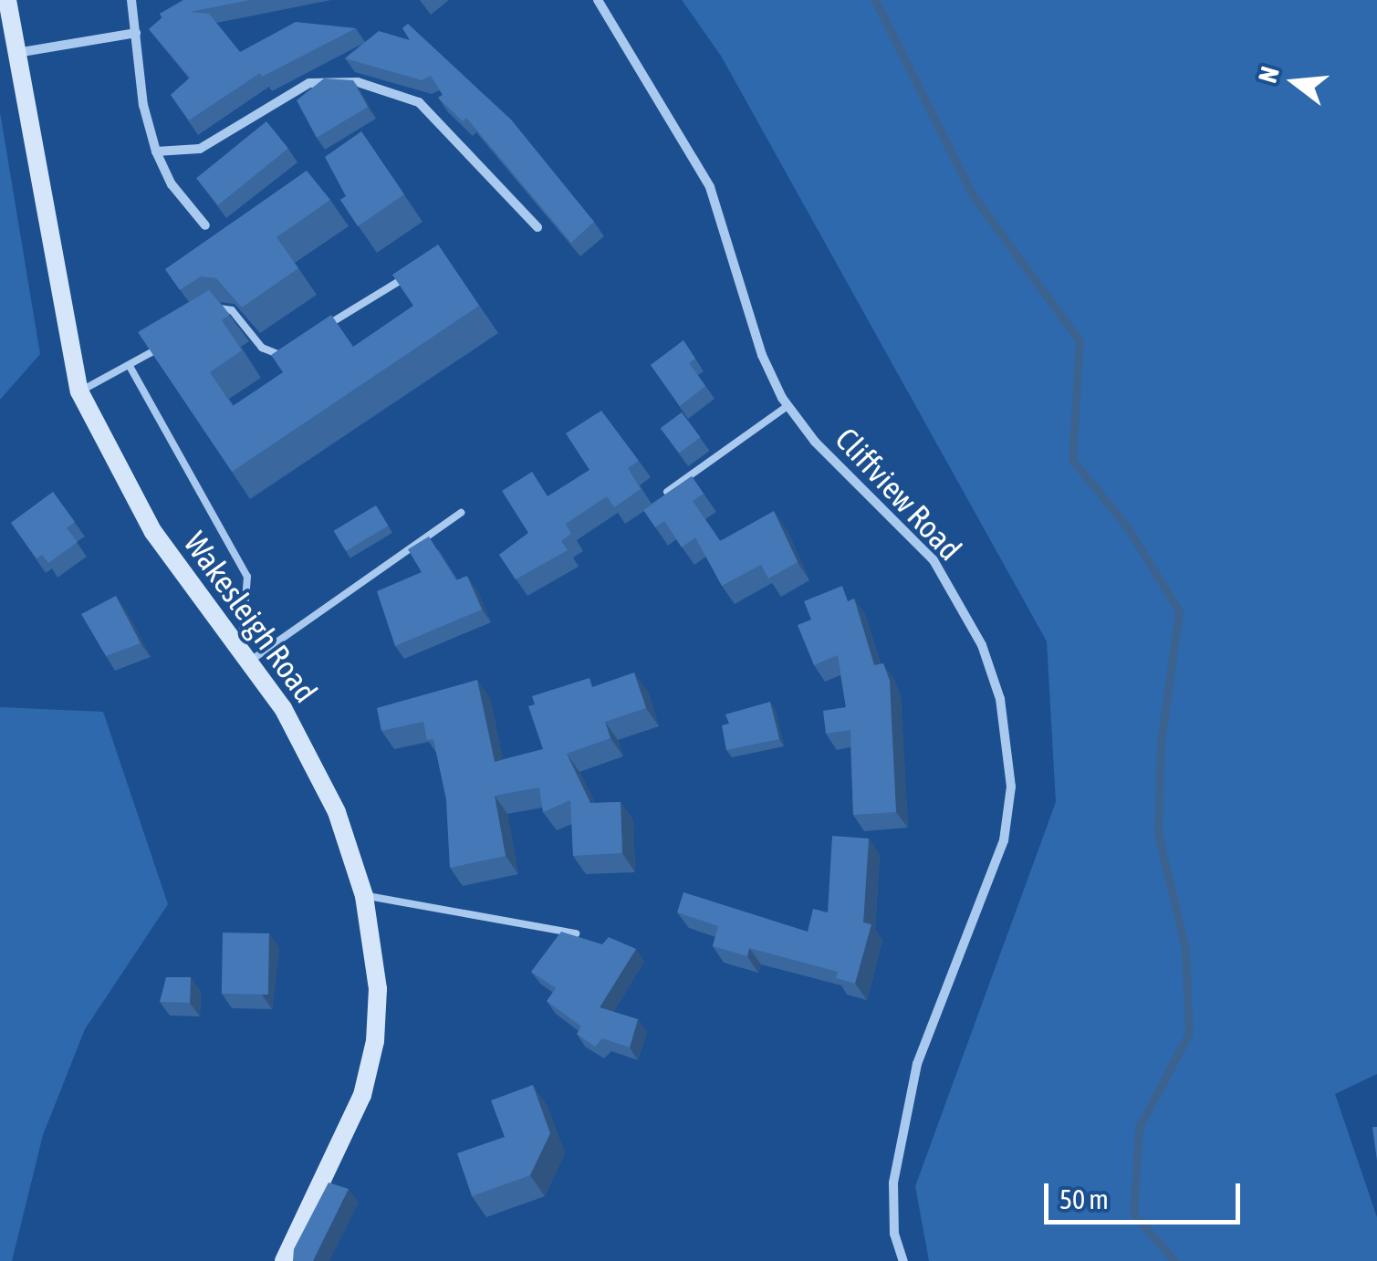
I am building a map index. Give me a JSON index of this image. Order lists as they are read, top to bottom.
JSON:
{
  "streets": {
    "main road": ["Wakesleigh Road"],
    "street": ["Cliffview Road"]
  },
  "scale_bar": "50 m",
  "north": "left"
}
